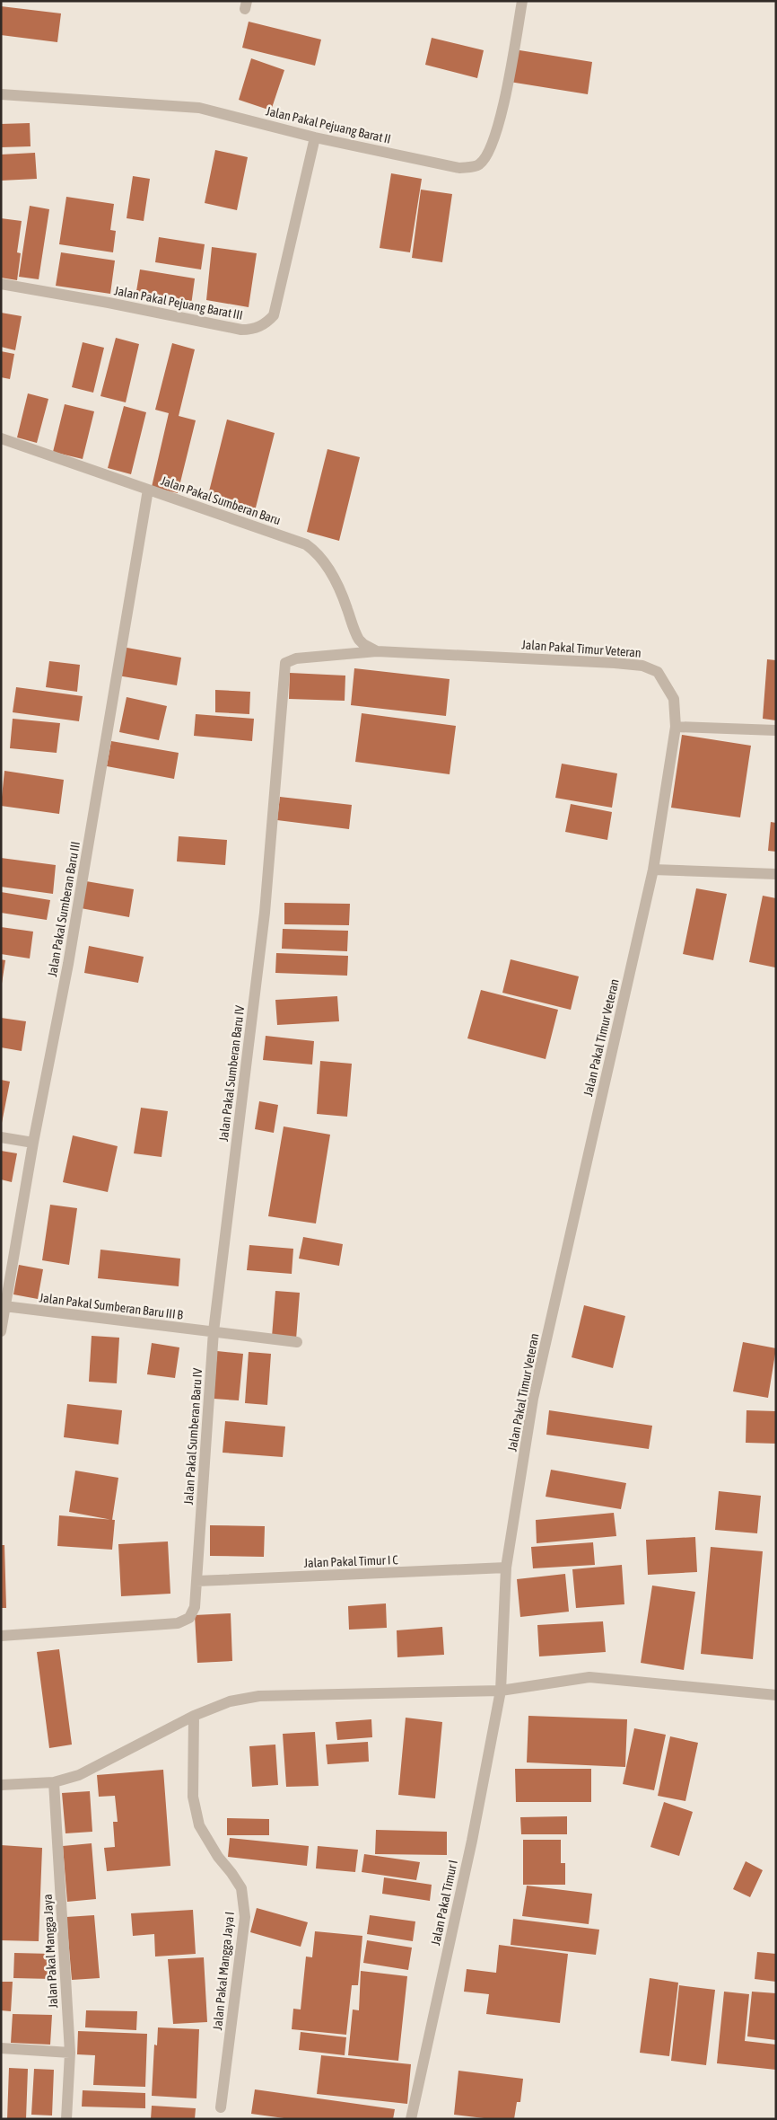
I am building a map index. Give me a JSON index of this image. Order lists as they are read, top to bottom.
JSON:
{
  "streets": {
    "street": [
      "Jalan Pakal Pejuang Barat II",
      "Jalan Pakal Pejuang Barat III",
      "Jalan Pakal Sumberan Baru",
      "Jalan Pakal Timur Veteran",
      "Jalan Pakal Sumberan Baru III",
      "Jalan Pakal Sumberan Baru IV",
      "Jalan Pakal Sumberan Baru III B",
      "Jalan Pakal Timur I C",
      "Jalan Pakal Timur I",
      "Jalan Pakal Mangga Jaya",
      "Jalan Pakal Mangga Jaya I"
    ]
  },
  "crossings": [
    ["Jalan Pakal Pejuang Barat II", "Jalan Pakal Pejuang Barat III"],
    ["Jalan Pakal Sumberan Baru", "Jalan Pakal Timur Veteran"],
    ["Jalan Pakal Sumberan Baru", "Jalan Pakal Sumberan Baru III"],
    ["Jalan Pakal Sumberan Baru", "Jalan Pakal Sumberan Baru IV"],
    ["Jalan Pakal Timur Veteran", "Jalan Pakal Sumberan Baru IV"],
    ["Jalan Pakal Timur Veteran", "Jalan Pakal Timur I C"],
    ["Jalan Pakal Timur Veteran", "Jalan Pakal Timur I"],
    ["Jalan Pakal Sumberan Baru III", "Jalan Pakal Sumberan Baru III B"],
    ["Jalan Pakal Sumberan Baru IV", "Jalan Pakal Sumberan Baru III B"],
    ["Jalan Pakal Sumberan Baru IV", "Jalan Pakal Timur I C"]
  ]
}
